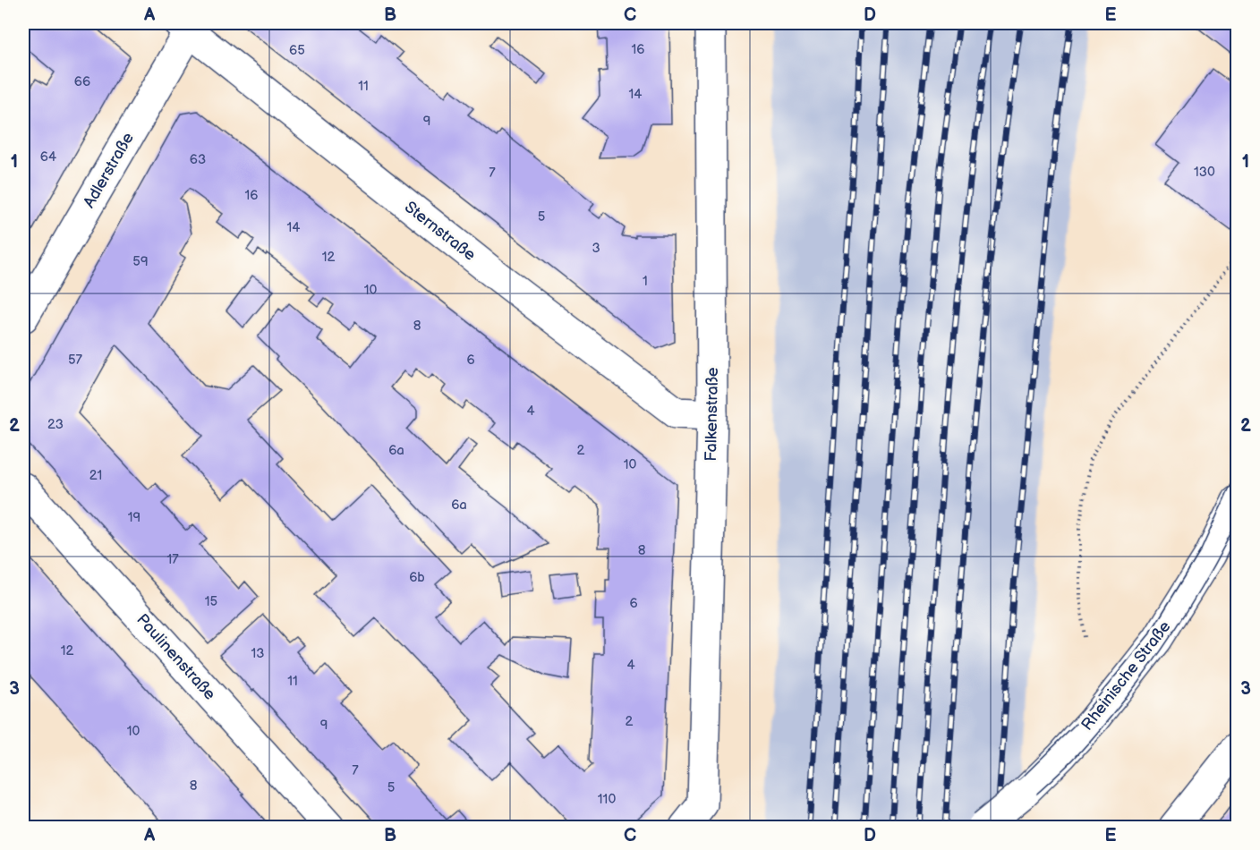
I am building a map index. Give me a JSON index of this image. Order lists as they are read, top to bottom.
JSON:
{
  "streets": {
    "street": [
      "Adlerstraße",
      "Sternstraße",
      "Falkenstraße",
      "Paulinenstraße",
      "Rheinische Straße"
    ]
  },
  "crossings": [
    ["Adlerstraße", "Sternstraße"],
    ["Sternstraße", "Falkenstraße"]
  ],
  "house_numbers": [
    "16",
    "65",
    "66",
    "11",
    "14",
    "9",
    "64",
    "63",
    "130",
    "7",
    "16",
    "5",
    "14",
    "3",
    "12",
    "59",
    "1",
    "10",
    "8",
    "57",
    "6",
    "4",
    "23",
    "6a",
    "2",
    "10",
    "21",
    "6a",
    "19",
    "8",
    "17",
    "6b",
    "15",
    "6",
    "12",
    "13",
    "4",
    "11",
    "2",
    "9",
    "10",
    "7",
    "8",
    "5",
    "110"
  ],
  "grid": {
    "columns": [
      "A",
      "B",
      "C",
      "D",
      "E"
    ],
    "rows": ["1", "2", "3"]
  }
}
